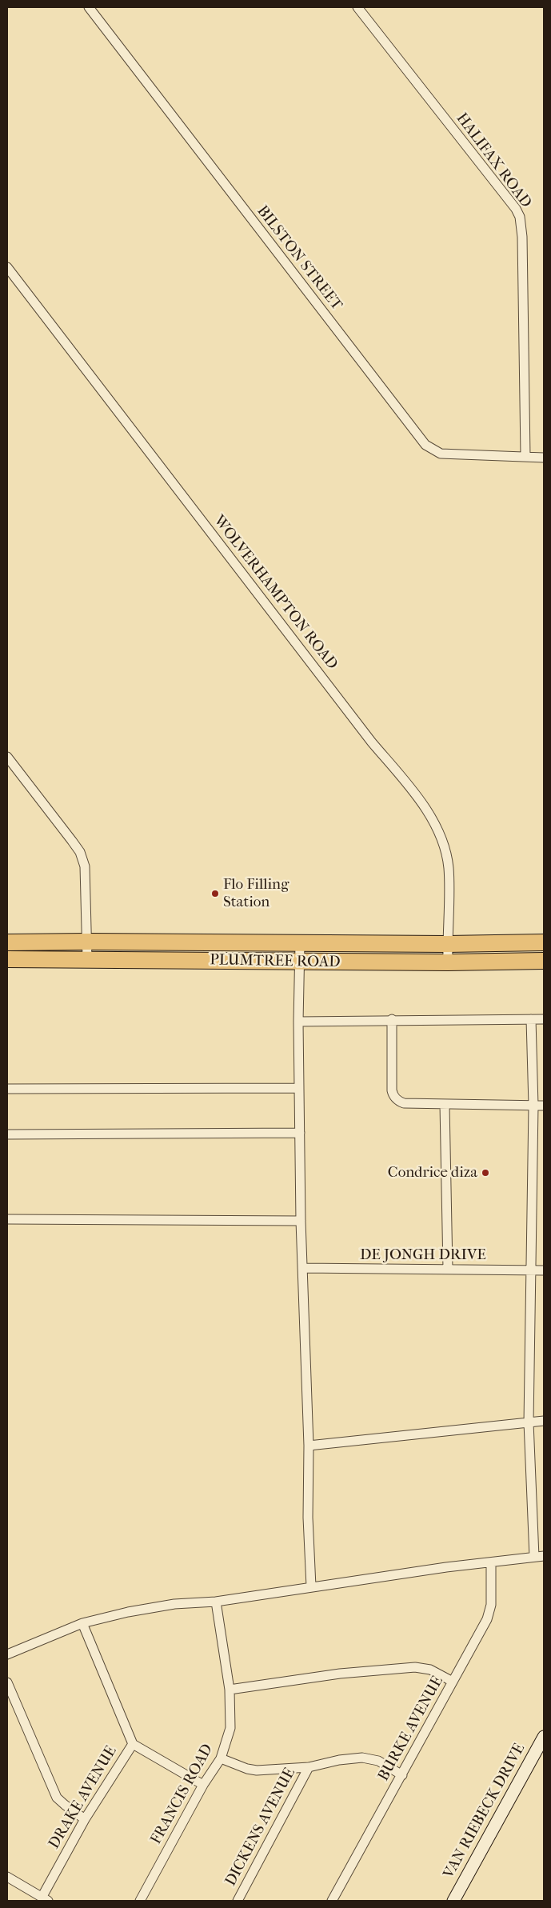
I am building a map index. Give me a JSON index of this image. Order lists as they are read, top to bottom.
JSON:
{
  "streets": {
    "highway": ["PLUMTREE ROAD"],
    "street": [
      "HALIFAX ROAD",
      "BILSTON STREET",
      "WOLVERHAMPTON ROAD",
      "DE JONGH DRIVE",
      "BURKE AVENUE",
      "FRANCIS ROAD",
      "DRAKE AVENUE",
      "VAN RIEBECK DRIVE",
      "DICKENS AVENUE"
    ]
  },
  "crossings": [
    ["HALIFAX ROAD", "BILSTON STREET"],
    ["WOLVERHAMPTON ROAD", "PLUMTREE ROAD"]
  ],
  "places": ["Flo Filling Station", "Condrice diza"]
}
